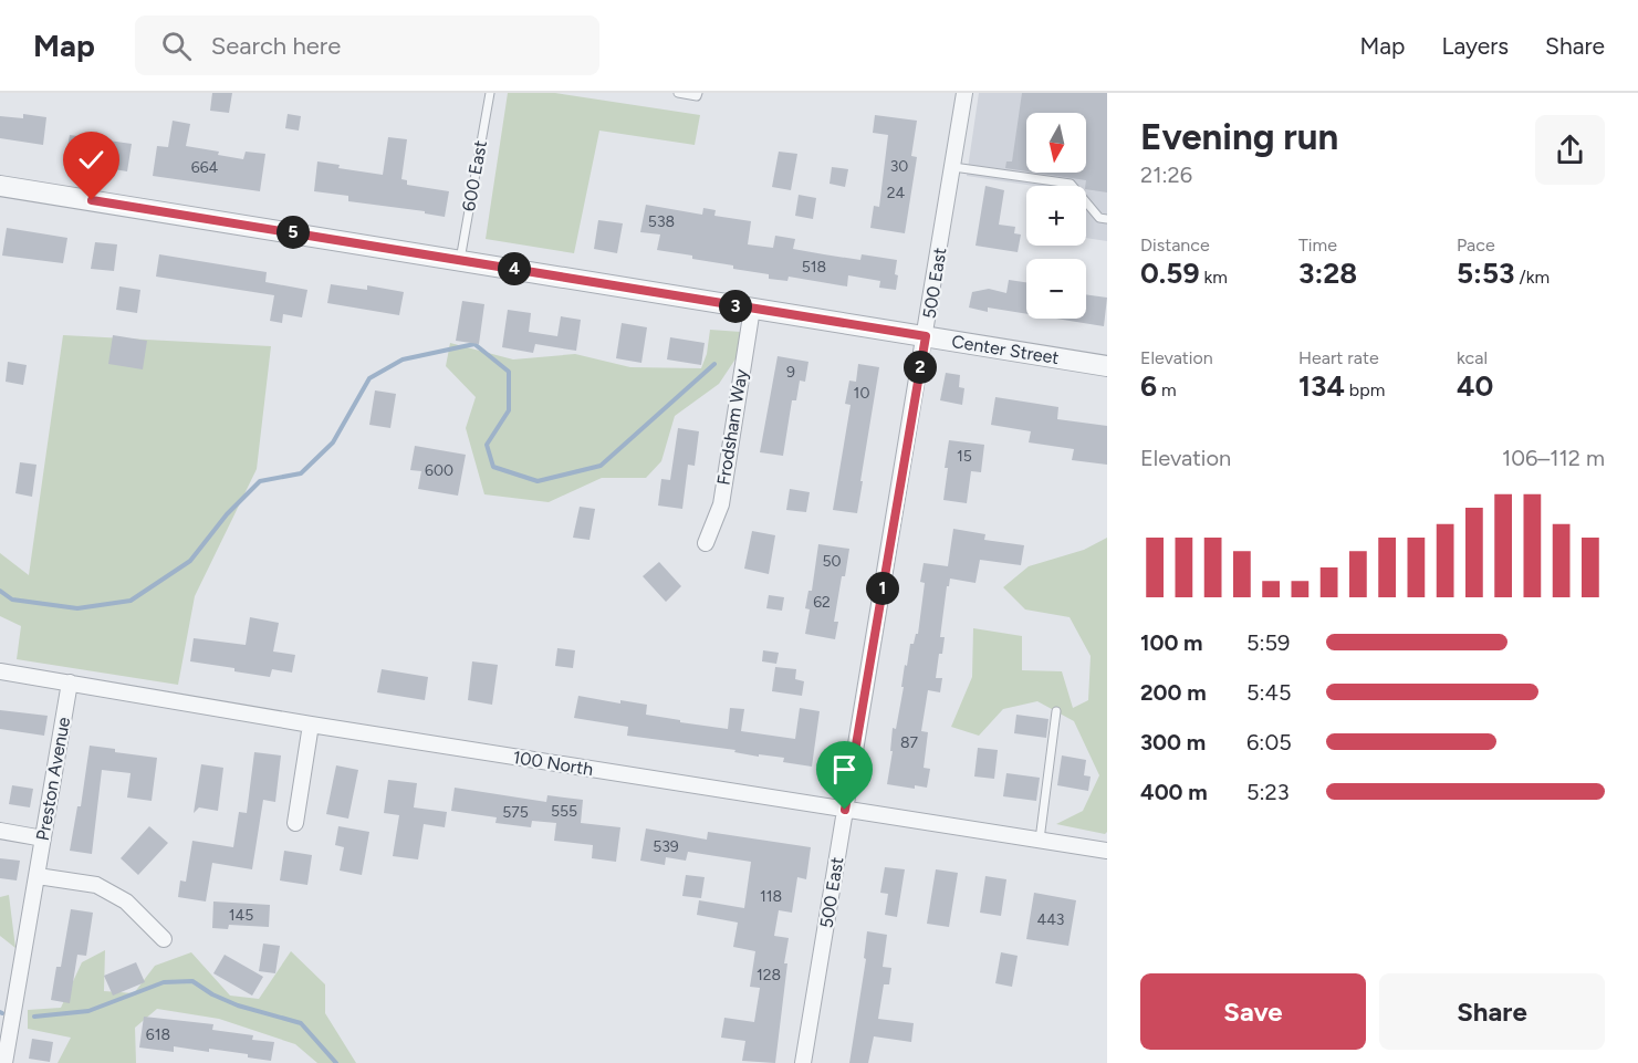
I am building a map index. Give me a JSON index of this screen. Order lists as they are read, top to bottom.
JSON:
{
  "streets": {
    "street": [
      "500 East",
      "Center Street",
      "Frodsham Way",
      "100 North",
      "Preston Avenue"
    ],
    "lane": ["600 East"]
  },
  "crossings": [
    ["600 East", "Center Street"],
    ["500 East", "Center Street"],
    ["500 East", "100 North"],
    ["Center Street", "Frodsham Way"],
    ["100 North", "Preston Avenue"]
  ],
  "house_numbers": [
    "30",
    "664",
    "24",
    "538",
    "518",
    "9",
    "10",
    "15",
    "600",
    "50",
    "62",
    "87",
    "555",
    "575",
    "539",
    "118",
    "145",
    "443",
    "128",
    "618"
  ],
  "north": "bottom",
  "page": {
    "header": "Map",
    "search": "Search here",
    "nav": ["Map", "Layers", "Share"],
    "heading": ["Evening run", "21:26"],
    "map_buttons": ["+", "−"],
    "stats": [
      ["Distance", "0.59 km"],
      ["Time", "3:28"],
      ["Pace", "5:53 /km"],
      ["Elevation", "6 m"],
      ["Heart rate", "134 bpm"],
      ["kcal", "40"]
    ],
    "pins": [
      "5",
      "4",
      "3",
      "2",
      "1"
    ],
    "chart": ["Elevation", "106–112 m"],
    "list": [
      {
        "name": "100 m",
        "note": "5:59"
      },
      {
        "name": "200 m",
        "note": "5:45"
      },
      {
        "name": "300 m",
        "note": "6:05"
      },
      {
        "name": "400 m",
        "note": "5:23"
      }
    ],
    "buttons": ["Save", "Share"]
  }
}
